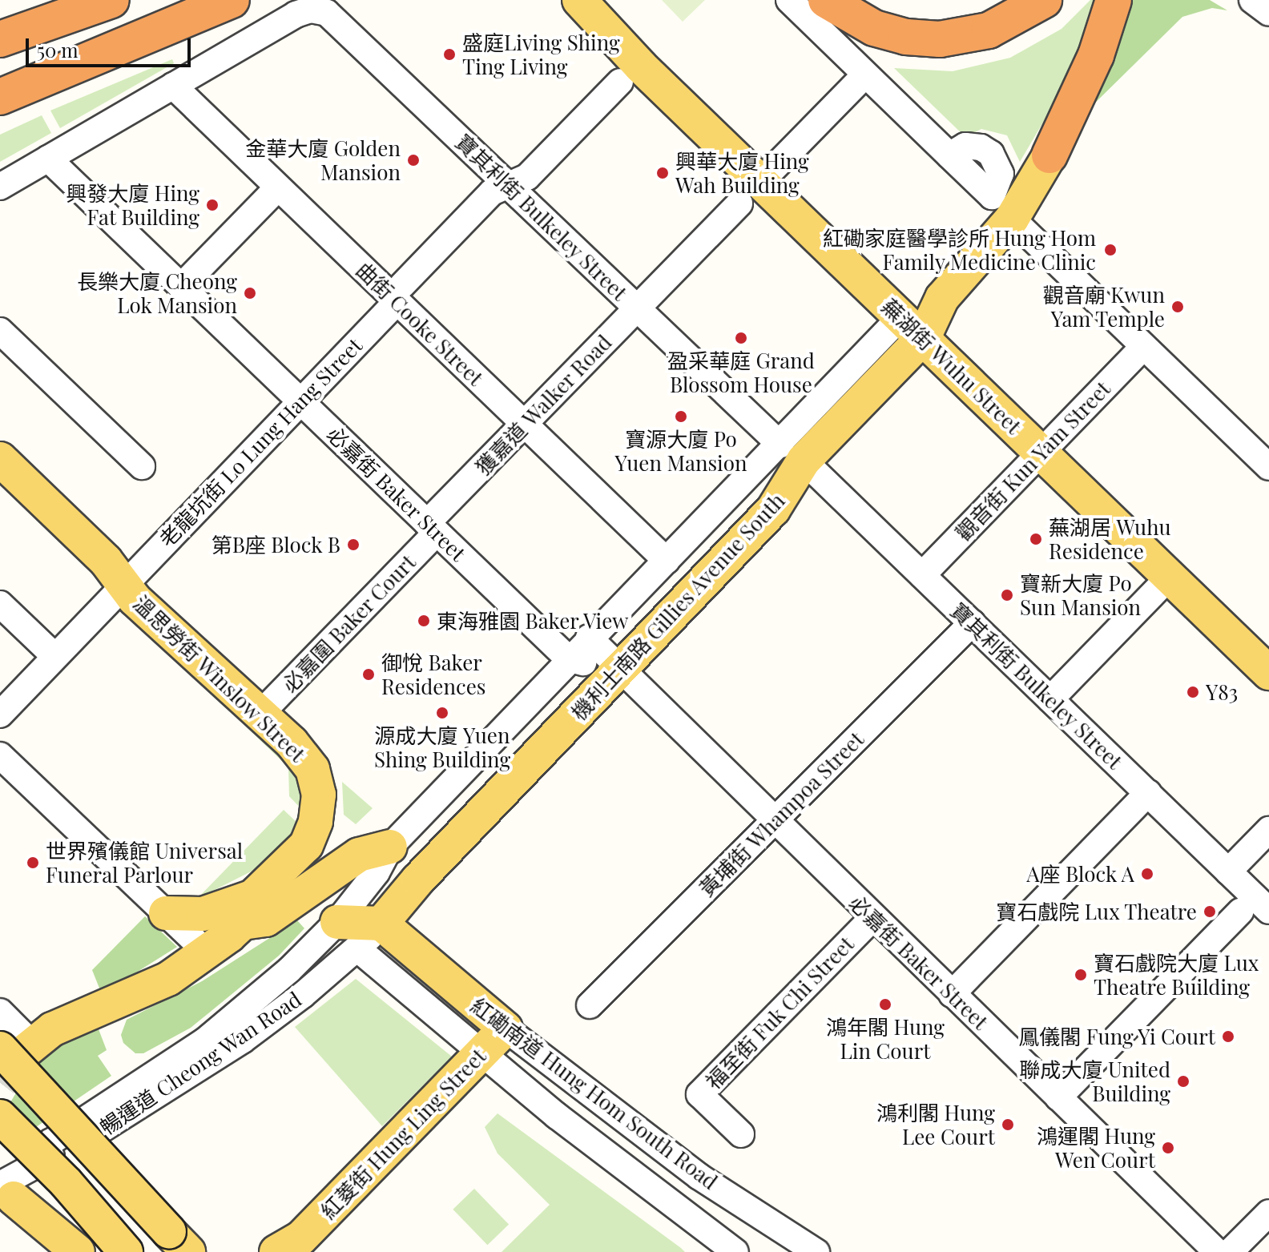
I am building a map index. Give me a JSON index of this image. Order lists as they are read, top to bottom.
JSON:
{
  "streets": {
    "main road": [
      "蕪湖街 Wuhu Street",
      "機利士南路 Gillies Avenue South",
      "溫思勞街 Winslow Street",
      "紅磡南道 Hung Hom South Road",
      "紅菱街 Hung Ling Street"
    ],
    "street": [
      "寶其利街 Bulkeley Street",
      "曲街 Cooke Street",
      "獲嘉道 Walker Road",
      "老龍坑街 Lo Lung Hang Street",
      "觀音街 Kun Yam Street",
      "必嘉街 Baker Street",
      "必嘉圍 Baker Court",
      "黃埔街 Whampoa Street",
      "福至街 Fuk Chi Street",
      "暢運道 Cheong Wan Road"
    ]
  },
  "crossings": [
    ["寶其利街 Bulkeley Street", "曲街 Cooke Street"],
    ["寶其利街 Bulkeley Street", "獲嘉道 Walker Road"],
    ["寶其利街 Bulkeley Street", "老龍坑街 Lo Lung Hang Street"],
    ["寶其利街 Bulkeley Street", "觀音街 Kun Yam Street"],
    ["寶其利街 Bulkeley Street", "機利士南路 Gillies Avenue South"],
    ["寶其利街 Bulkeley Street", "黃埔街 Whampoa Street"],
    ["曲街 Cooke Street", "獲嘉道 Walker Road"],
    ["曲街 Cooke Street", "老龍坑街 Lo Lung Hang Street"],
    ["曲街 Cooke Street", "機利士南路 Gillies Avenue South"],
    ["蕪湖街 Wuhu Street", "獲嘉道 Walker Road"],
    ["蕪湖街 Wuhu Street", "觀音街 Kun Yam Street"],
    ["蕪湖街 Wuhu Street", "機利士南路 Gillies Avenue South"],
    ["獲嘉道 Walker Road", "必嘉街 Baker Street"],
    ["獲嘉道 Walker Road", "必嘉圍 Baker Court"],
    ["老龍坑街 Lo Lung Hang Street", "必嘉街 Baker Street"],
    ["老龍坑街 Lo Lung Hang Street", "溫思勞街 Winslow Street"],
    ["必嘉街 Baker Street", "機利士南路 Gillies Avenue South"],
    ["必嘉街 Baker Street", "必嘉圍 Baker Court"],
    ["必嘉街 Baker Street", "黃埔街 Whampoa Street"],
    ["必嘉街 Baker Street", "福至街 Fuk Chi Street"],
    ["機利士南路 Gillies Avenue South", "暢運道 Cheong Wan Road"],
    ["機利士南路 Gillies Avenue South", "紅磡南道 Hung Hom South Road"],
    ["必嘉圍 Baker Court", "溫思勞街 Winslow Street"],
    ["暢運道 Cheong Wan Road", "紅磡南道 Hung Hom South Road"],
    ["紅磡南道 Hung Hom South Road", "紅菱街 Hung Ling Street"]
  ],
  "places": [
    "盛庭Living Shing Ting Living",
    "金華大廈 Golden Mansion",
    "興華大廈 Hing Wah Building",
    "興發大廈 Hing Fat Building",
    "紅磡家庭醫學診所 Hung Hom Family Medicine Clinic",
    "長樂大廈 Cheong Lok Mansion",
    "觀音廟 Kwun Yam Temple",
    "盈采華庭 Grand Blossom House",
    "寶源大廈 Po Yuen Mansion",
    "蕪湖居 Wuhu Residence",
    "第B座 Block B",
    "寶新大廈 Po Sun Mansion",
    "東海雅園 Baker View",
    "御悅 Baker Residences",
    "Y83",
    "源成大廈 Yuen Shing Building",
    "世界殯儀館 Universal Funeral Parlour",
    "A座 Block A",
    "寶石戲院 Lux Theatre",
    "寶石戲院大廈 Lux Theatre Building",
    "鴻年閣 Hung Lin Court",
    "鳳儀閣 Fung Yi Court",
    "聯成大廈 United Building",
    "鴻利閣 Hung Lee Court",
    "鴻運閣 Hung Wen Court"
  ],
  "scale_bar": "50 m"
}
